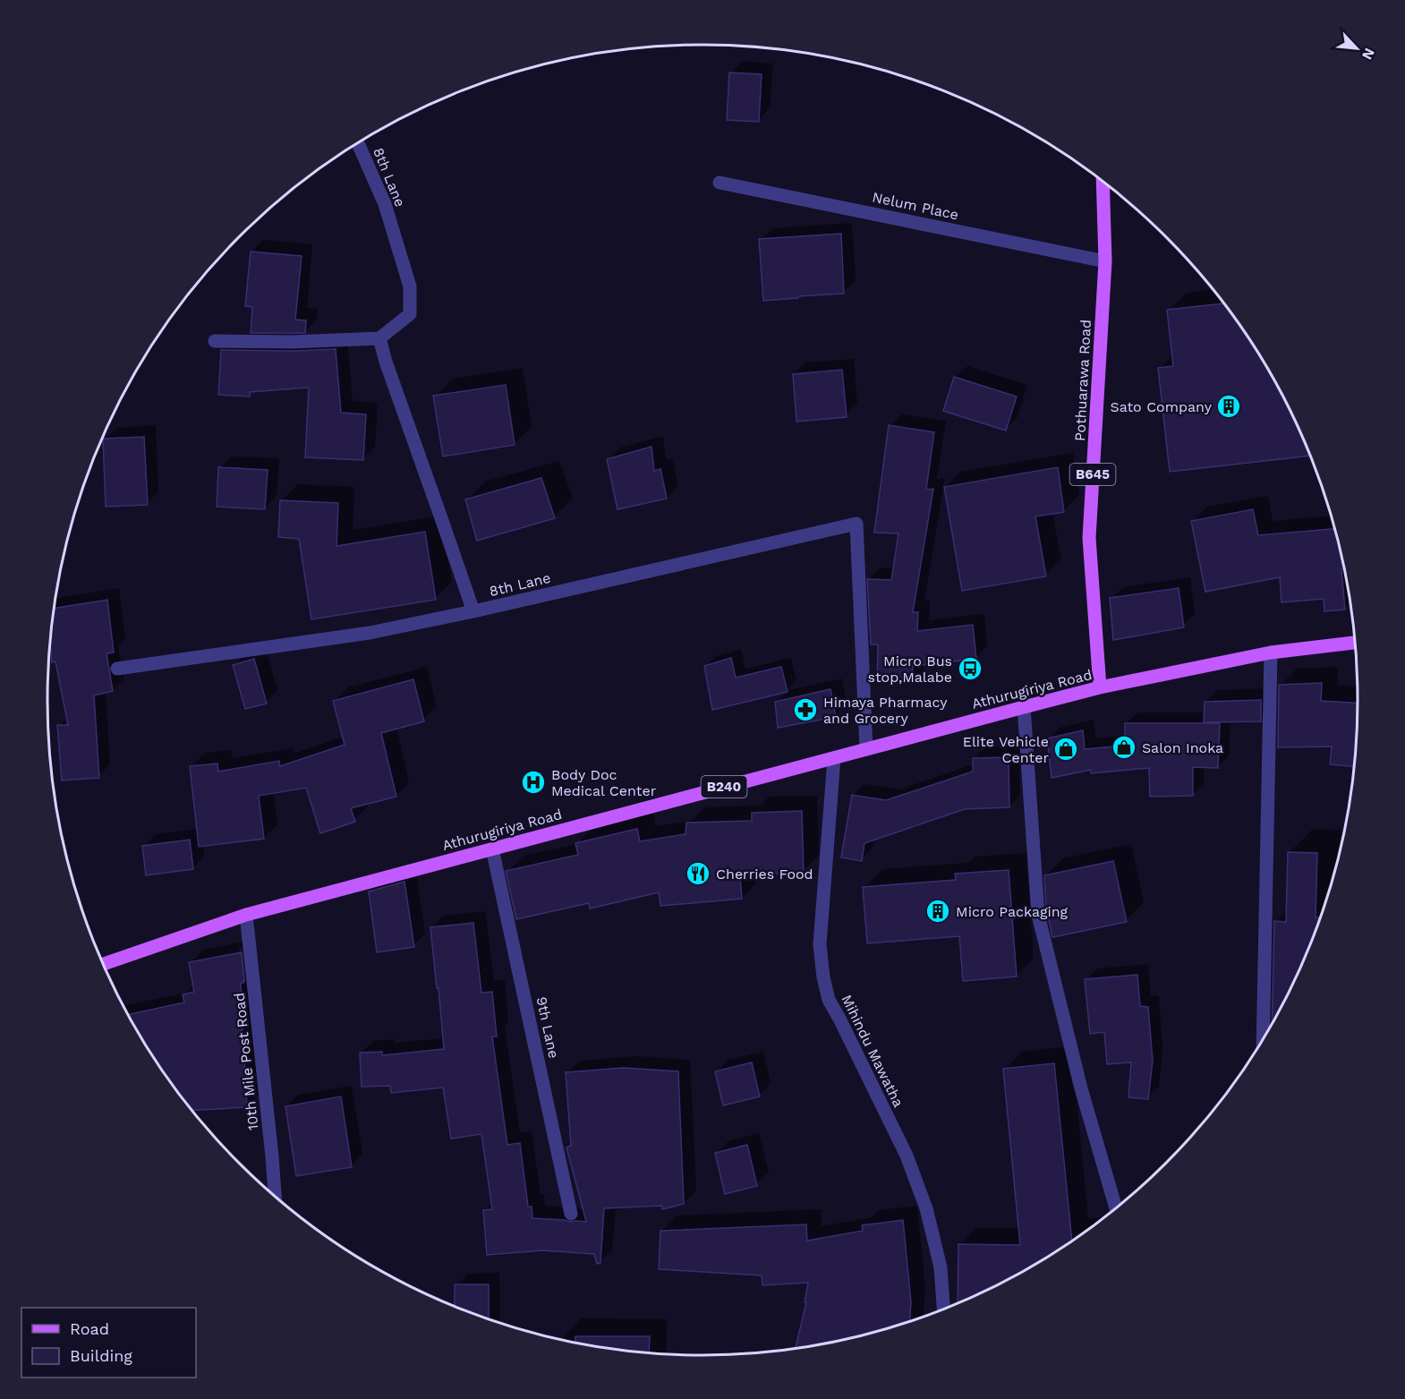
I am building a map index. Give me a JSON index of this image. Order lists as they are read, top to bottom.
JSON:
{
  "streets": {
    "main road": [
      "Pothuarawa Road",
      "B645",
      "Athurugiriya Road",
      "B240"
    ],
    "street": [
      "8th Lane",
      "Nelum Place",
      "9th Lane",
      "Mihindu Mawatha",
      "10th Mile Post Road"
    ]
  },
  "crossings": [
    ["8th Lane", "Athurugiriya Road"],
    ["Nelum Place", "Pothuarawa Road"],
    ["Pothuarawa Road", "Athurugiriya Road"],
    ["Athurugiriya Road", "9th Lane"],
    ["Athurugiriya Road", "Mihindu Mawatha"],
    ["Athurugiriya Road", "10th Mile Post Road"]
  ],
  "places": {
    "building": ["Sato Company", "Micro Packaging"],
    "bus stop": ["Micro Bus stop,Malabe"],
    "pharmacy": ["Himaya Pharmacy and Grocery"],
    "shop": ["Salon Inoka", "Elite Vehicle Center"],
    "hospital": ["Body Doc Medical Center"],
    "restaurant": ["Cherries Food"]
  },
  "legend": ["Road", "Building"],
  "north": "bottom right"
}
